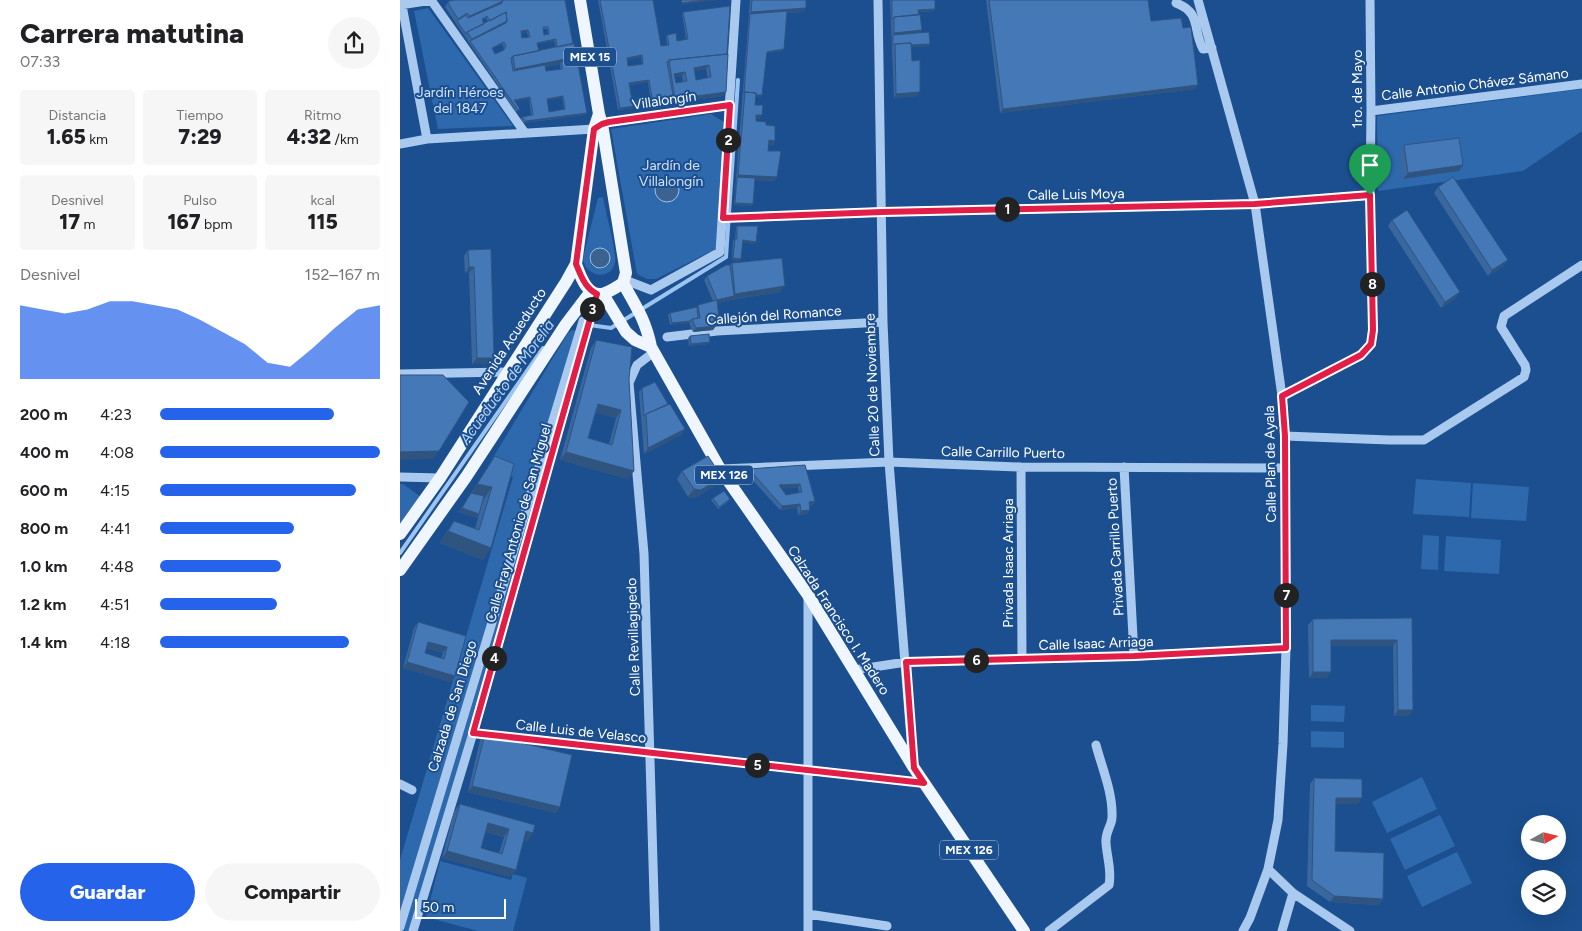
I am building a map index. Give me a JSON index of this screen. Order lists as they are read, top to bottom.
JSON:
{
  "streets": {
    "main road": [
      "MEX 15",
      "Avenida Acueducto",
      "MEX 126",
      "Calzada Francisco I. Madero"
    ],
    "street": [
      "Calle Antonio Chávez Sámano",
      "1ro. de Mayo",
      "Villalongín",
      "Calle Luis Moya",
      "Callejón del Romance",
      "Calle 20 de Noviembre",
      "Calle Carrillo Puerto",
      "Calle Plan de Ayala",
      "Calle Fray Antonio de San Miguel",
      "Privada Carrillo Puerto",
      "Privada Isaac Arriaga",
      "Calle Revillagigedo",
      "Calle Isaac Arriaga",
      "Calzada de San Diego",
      "Calle Luis de Velasco"
    ]
  },
  "crossings": [
    ["MEX 15", "Villalongín"],
    ["MEX 15", "Avenida Acueducto"],
    ["MEX 15", "MEX 126"],
    ["Calle Antonio Chávez Sámano", "1ro. de Mayo"],
    ["1ro. de Mayo", "Calle Luis Moya"],
    ["1ro. de Mayo", "Calle Plan de Ayala"],
    ["Calle Luis Moya", "Calle 20 de Noviembre"],
    ["Calle Luis Moya", "Calle Plan de Ayala"],
    ["Callejón del Romance", "Calle 20 de Noviembre"],
    ["Calle 20 de Noviembre", "Calle Carrillo Puerto"],
    ["Calle 20 de Noviembre", "Calzada Francisco I. Madero"],
    ["Calle 20 de Noviembre", "Calle Isaac Arriaga"],
    ["Calle Carrillo Puerto", "Calle Plan de Ayala"],
    ["Calle Carrillo Puerto", "Privada Carrillo Puerto"],
    ["Calle Carrillo Puerto", "Privada Isaac Arriaga"],
    ["Calle Carrillo Puerto", "Calzada Francisco I. Madero"],
    ["Calle Plan de Ayala", "Calle Isaac Arriaga"],
    ["MEX 126", "Calzada Francisco I. Madero"],
    ["MEX 126", "Calle Revillagigedo"],
    ["Calle Fray Antonio de San Miguel", "Calle Luis de Velasco"],
    ["Privada Carrillo Puerto", "Calle Isaac Arriaga"],
    ["Privada Isaac Arriaga", "Calle Isaac Arriaga"],
    ["Calzada Francisco I. Madero", "Calle Revillagigedo"],
    ["Calzada Francisco I. Madero", "Calle Isaac Arriaga"],
    ["Calzada Francisco I. Madero", "Calle Luis de Velasco"],
    ["Calle Revillagigedo", "Calle Luis de Velasco"]
  ],
  "water": ["Acueducto de Morelia"],
  "parks": ["Jardín Héroes del 1847", "Jardín de Villalongín"],
  "scale_bar": "50 m",
  "north": "right",
  "page": {
    "heading": ["Carrera matutina", "07:33"],
    "stats": [
      ["Distancia", "1.65 km"],
      ["Tiempo", "7:29"],
      ["Ritmo", "4:32 /km"],
      ["Desnivel", "17 m"],
      ["Pulso", "167 bpm"],
      ["kcal", "115"]
    ],
    "pins": [
      "2",
      "1",
      "8",
      "3",
      "7",
      "4",
      "6",
      "5"
    ],
    "chart": ["Desnivel", "152–167 m"],
    "list": [
      {
        "name": "200 m",
        "note": "4:23"
      },
      {
        "name": "400 m",
        "note": "4:08"
      },
      {
        "name": "600 m",
        "note": "4:15"
      },
      {
        "name": "800 m",
        "note": "4:41"
      },
      {
        "name": "1.0 km",
        "note": "4:48"
      },
      {
        "name": "1.2 km",
        "note": "4:51"
      },
      {
        "name": "1.4 km",
        "note": "4:18"
      }
    ],
    "buttons": ["Guardar", "Compartir"],
    "scale": "50 m"
  }
}
